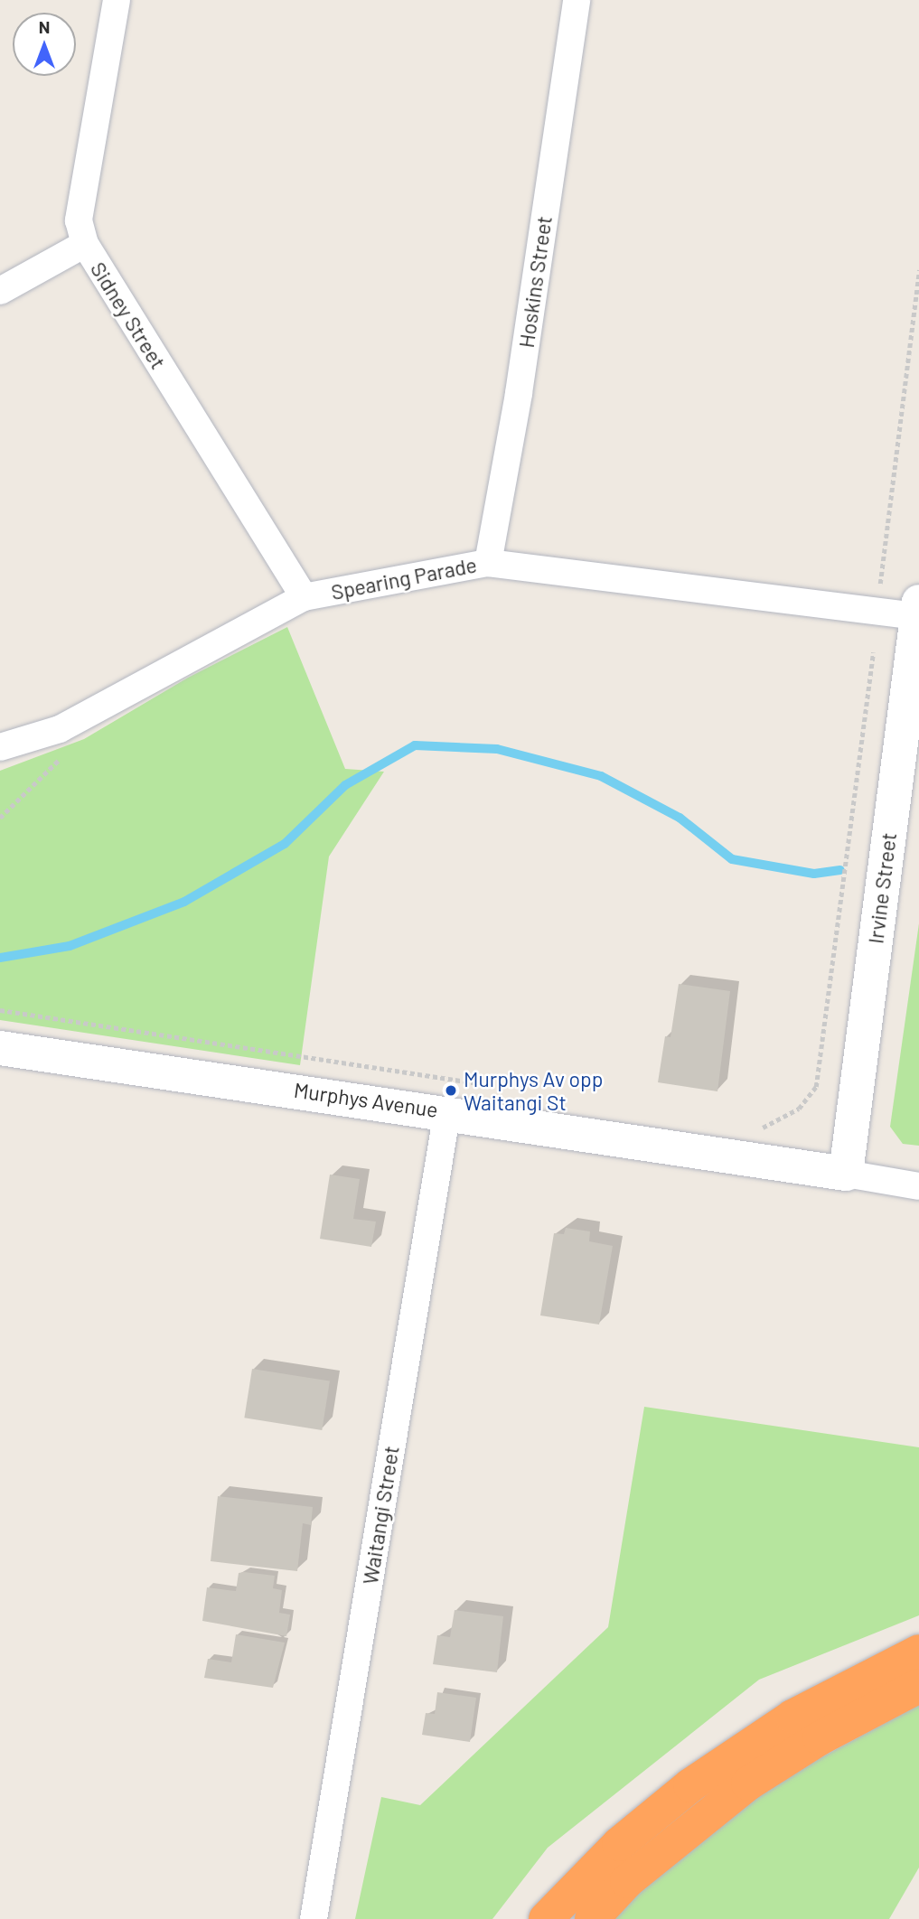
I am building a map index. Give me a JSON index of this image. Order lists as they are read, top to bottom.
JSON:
{
  "streets": {
    "street": [
      "Hoskins Street",
      "Sidney Street",
      "Spearing Parade",
      "Irvine Street",
      "Murphys Avenue",
      "Waitangi Street"
    ]
  },
  "crossings": [
    ["Hoskins Street", "Spearing Parade"],
    ["Sidney Street", "Spearing Parade"],
    ["Spearing Parade", "Irvine Street"],
    ["Irvine Street", "Murphys Avenue"],
    ["Murphys Avenue", "Waitangi Street"]
  ],
  "places": ["Murphys Av opp Waitangi St"],
  "north": "top"
}
